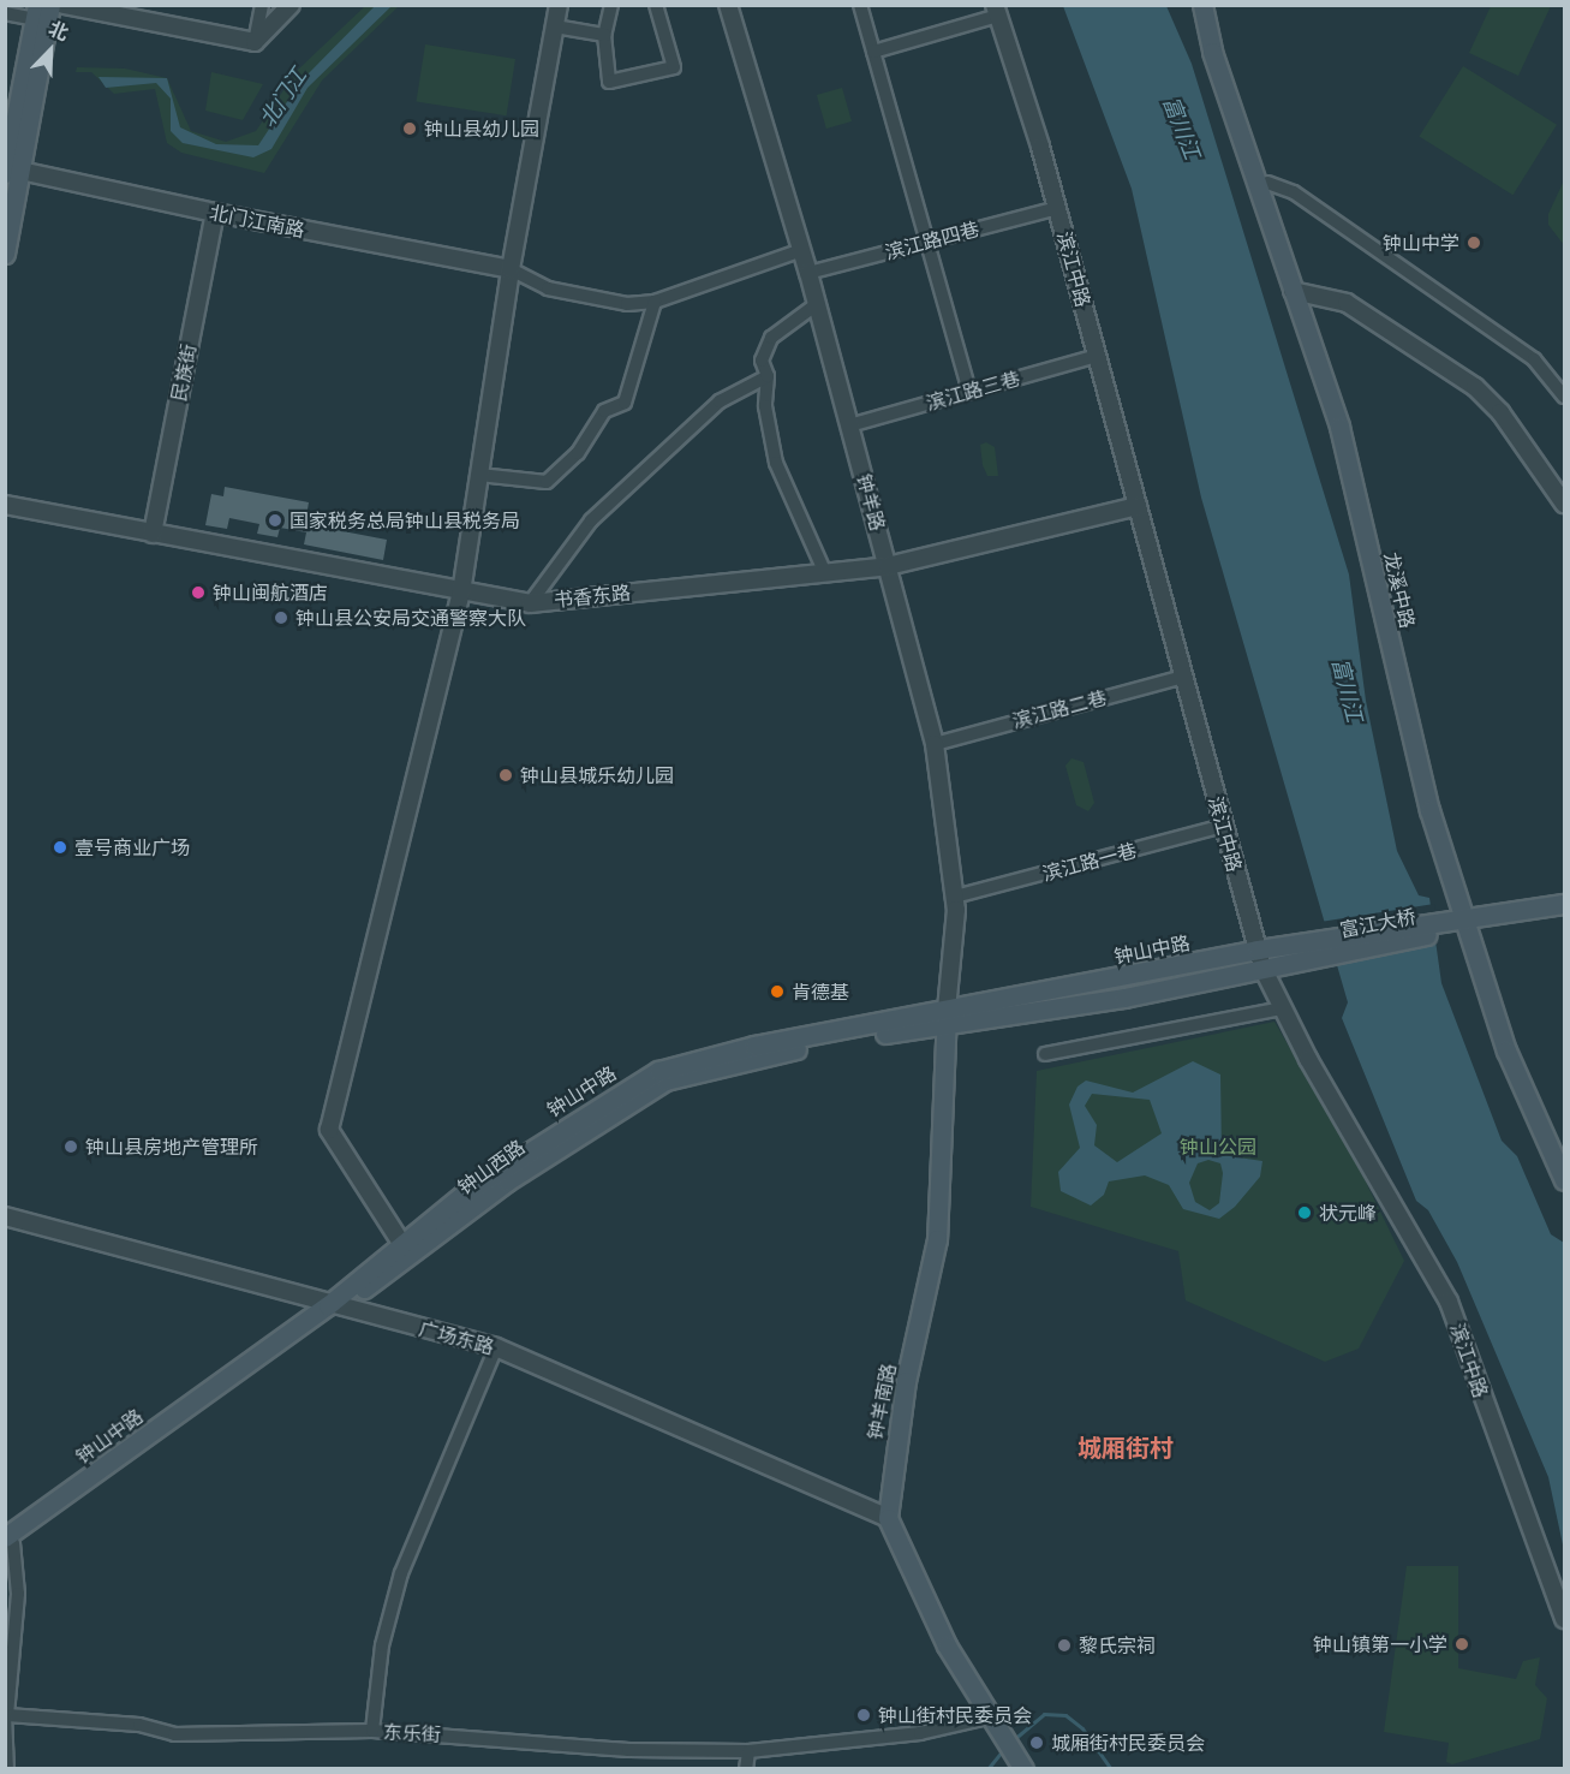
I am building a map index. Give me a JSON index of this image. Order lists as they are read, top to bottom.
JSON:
{
  "streets": {
    "main road": [
      "龙溪中路",
      "富江大桥",
      "钟山中路",
      "钟山西路",
      "钟羊南路"
    ],
    "street": [
      "北门江南路",
      "滨江路四巷",
      "滨江中路",
      "民族街",
      "滨江路三巷",
      "钟羊路",
      "书香东路",
      "滨江路二巷",
      "滨江路一巷",
      "广场东路",
      "东乐街"
    ]
  },
  "crossings": [
    ["北门江南路", "民族街"],
    ["滨江路四巷", "滨江中路"],
    ["滨江路四巷", "钟羊路"],
    ["滨江中路", "滨江路三巷"],
    ["滨江中路", "书香东路"],
    ["滨江中路", "滨江路二巷"],
    ["滨江中路", "滨江路一巷"],
    ["滨江中路", "钟山中路"],
    ["滨江中路", "钟山西路"],
    ["民族街", "书香东路"],
    ["滨江路三巷", "钟羊路"],
    ["钟羊路", "书香东路"],
    ["钟羊路", "滨江路二巷"],
    ["钟羊路", "滨江路一巷"],
    ["钟羊路", "钟山中路"],
    ["钟羊路", "钟山西路"],
    ["钟羊路", "钟羊南路"],
    ["龙溪中路", "富江大桥"],
    ["富江大桥", "钟山中路"],
    ["富江大桥", "钟山西路"],
    ["钟山中路", "钟山西路"],
    ["钟山中路", "广场东路"],
    ["钟山中路", "钟羊南路"],
    ["钟山西路", "广场东路"],
    ["钟山西路", "钟羊南路"],
    ["广场东路", "钟羊南路"]
  ],
  "districts": ["城厢街村"],
  "water": ["北门江", "富川江"],
  "parks": ["钟山公园"],
  "places": [
    "钟山县幼儿园",
    "钟山中学",
    "国家税务总局钟山县税务局",
    "钟山闽航酒店",
    "钟山县公安局交通警察大队",
    "钟山县城乐幼儿园",
    "壹号商业广场",
    "肯德基",
    "钟山县房地产管理所",
    "状元峰",
    "钟山镇第一小学",
    "黎氏宗祠",
    "钟山街村民委员会",
    "城厢街村民委员会"
  ],
  "north": "top right"
}
